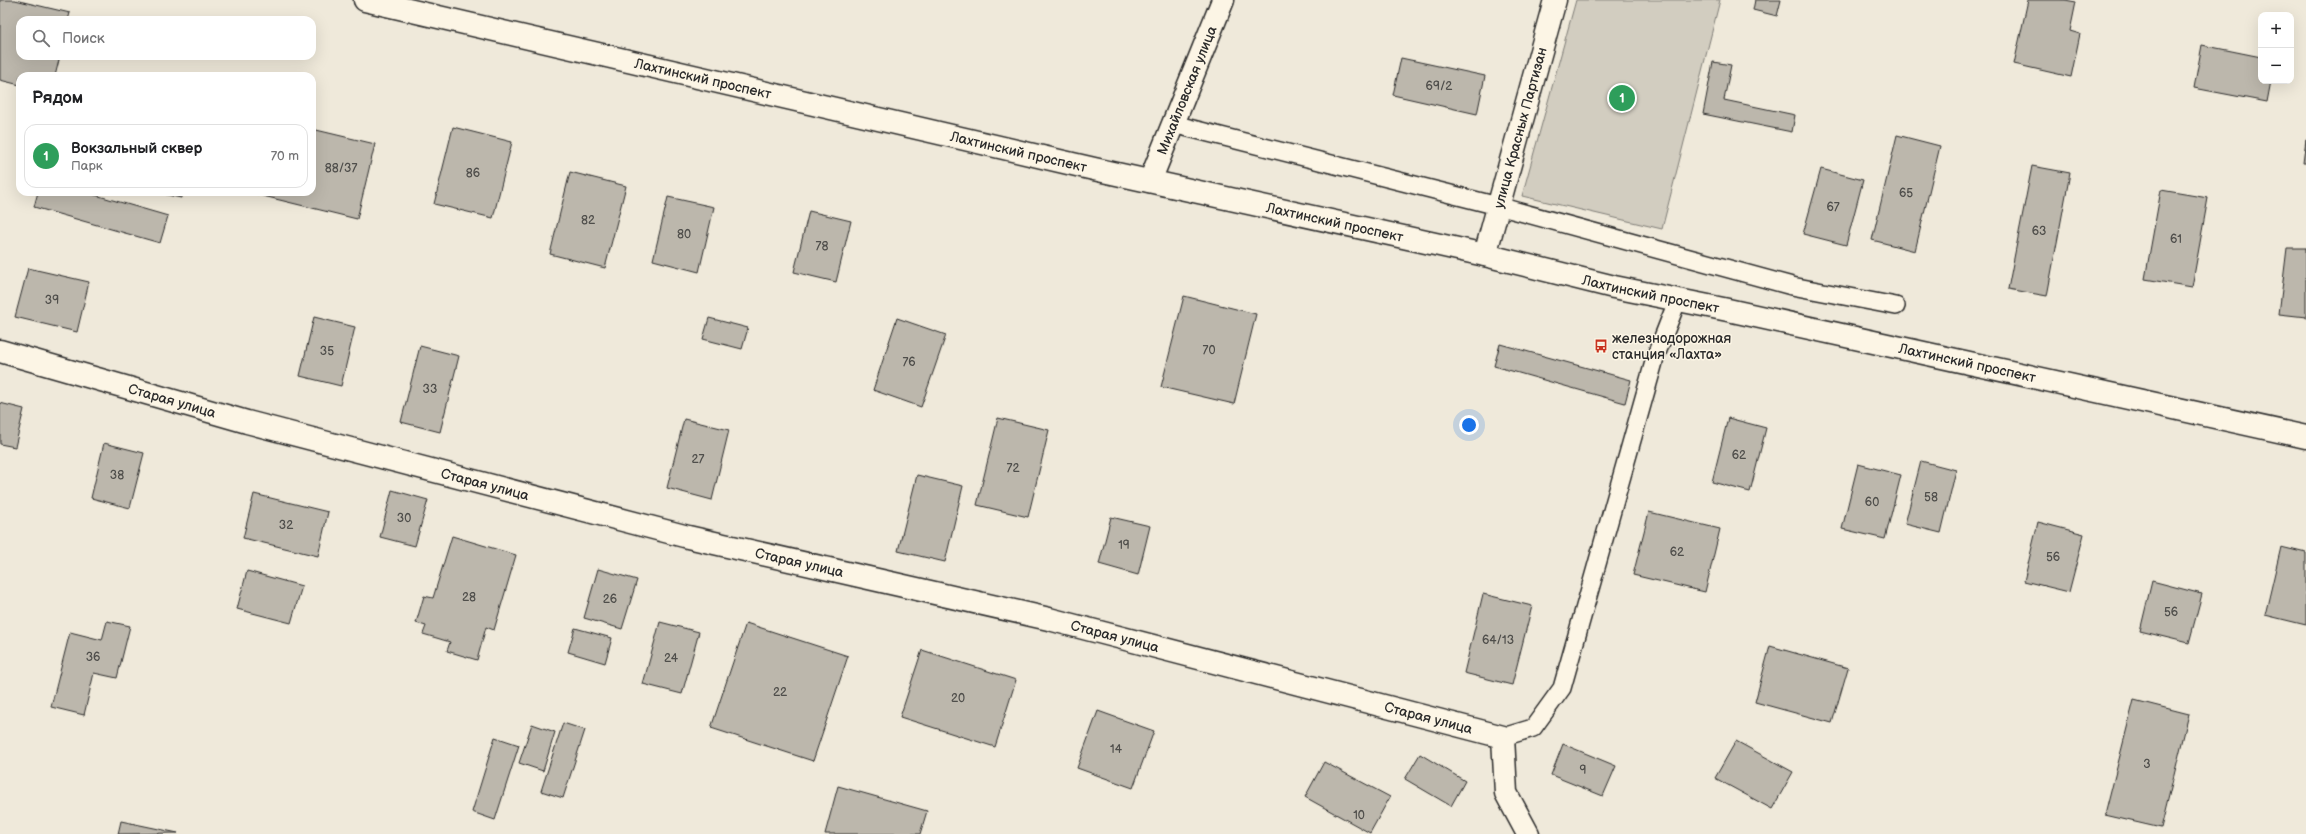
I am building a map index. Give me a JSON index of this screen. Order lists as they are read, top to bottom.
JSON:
{
  "streets": {
    "street": [
      "Лахтинский проспект",
      "Михайловская улица",
      "улица Красных Партизан",
      "Старая улица"
    ]
  },
  "crossings": [
    ["Лахтинский проспект", "Михайловская улица"],
    ["Лахтинский проспект", "улица Красных Партизан"]
  ],
  "places": {
    "bus stop": ["железнодорожная станция «Лахта»"]
  },
  "house_numbers": [
    "69/2",
    "88/37",
    "86",
    "65",
    "67",
    "82",
    "63",
    "80",
    "61",
    "78",
    "39",
    "70",
    "35",
    "76",
    "33",
    "62",
    "27",
    "72",
    "38",
    "58",
    "60",
    "30",
    "32",
    "19",
    "62",
    "56",
    "28",
    "26",
    "56",
    "64/13",
    "36",
    "24",
    "22",
    "20",
    "14",
    "3",
    "9",
    "10"
  ],
  "page": {
    "map_buttons": ["+", "−"],
    "search": "Поиск",
    "heading": "Рядом",
    "pins": "1",
    "list": [
      {
        "mark": "1",
        "name": "Вокзальный сквер",
        "note": "Парк",
        "value": "70 m"
      }
    ]
  }
}
